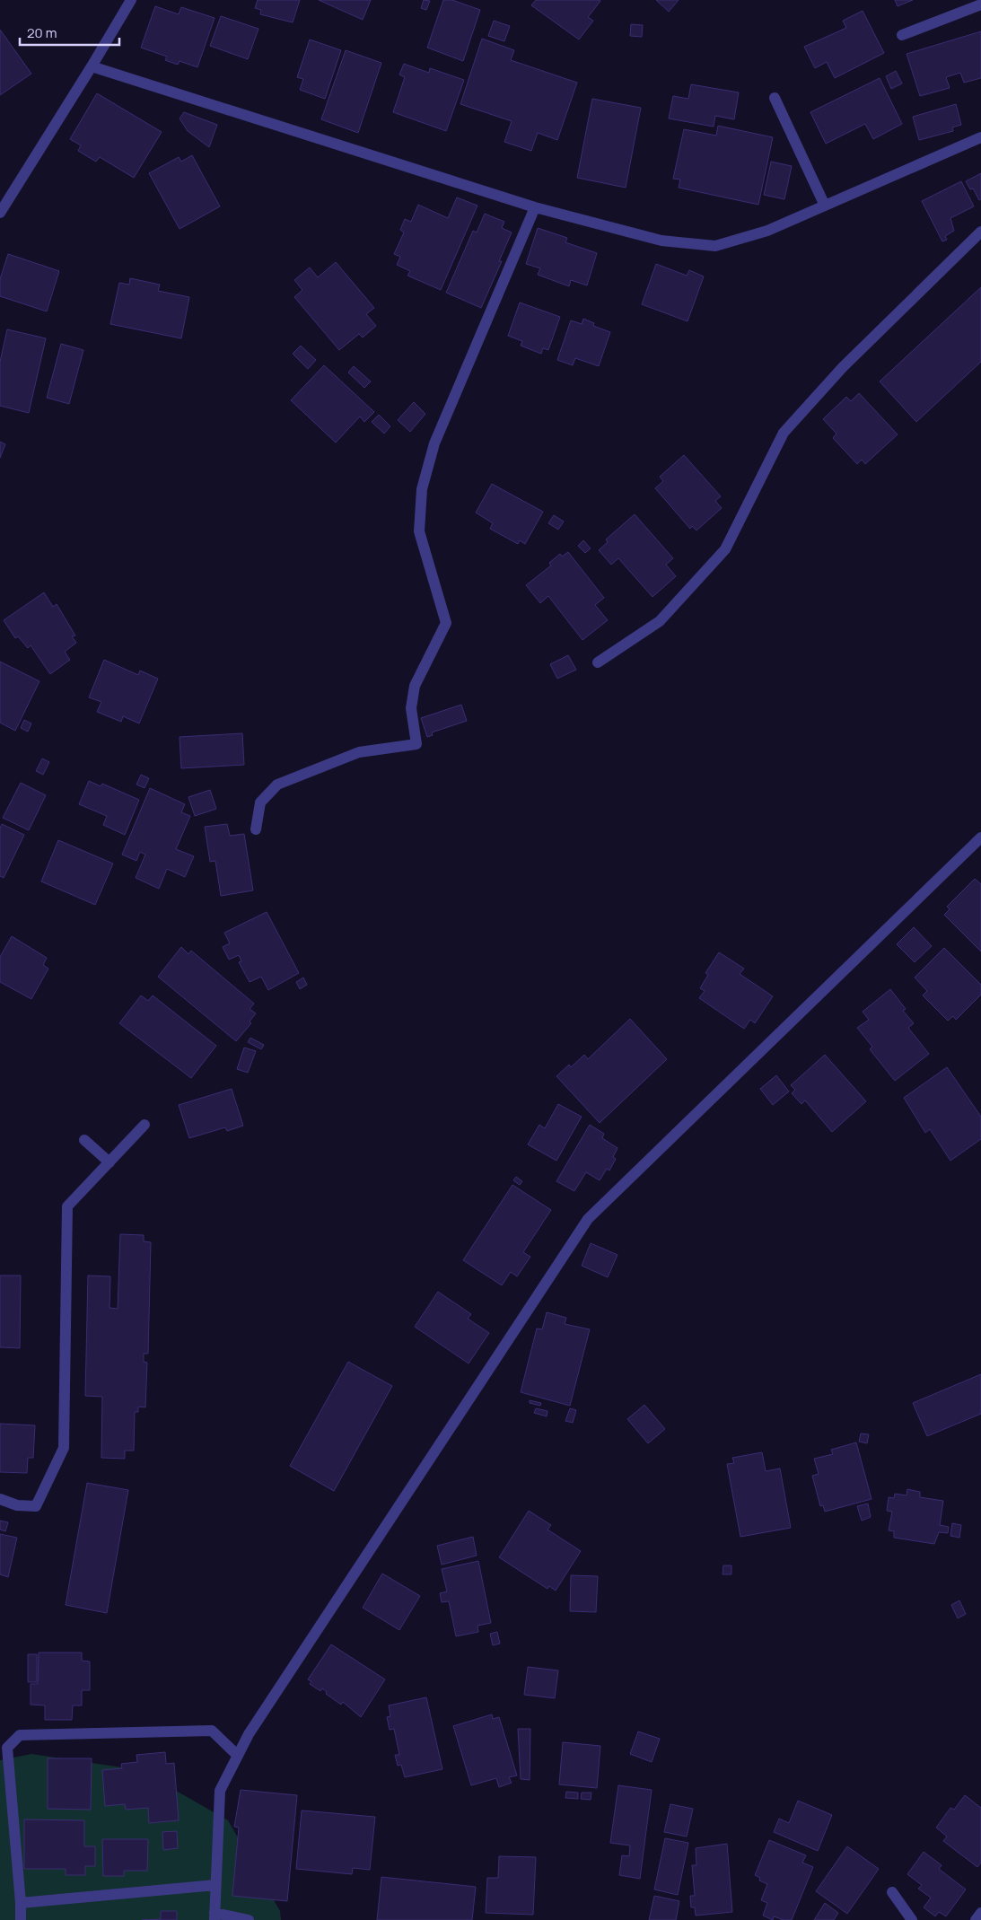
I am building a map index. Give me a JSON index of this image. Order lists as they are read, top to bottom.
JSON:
{
  "scale_bar": "20 m"
}
